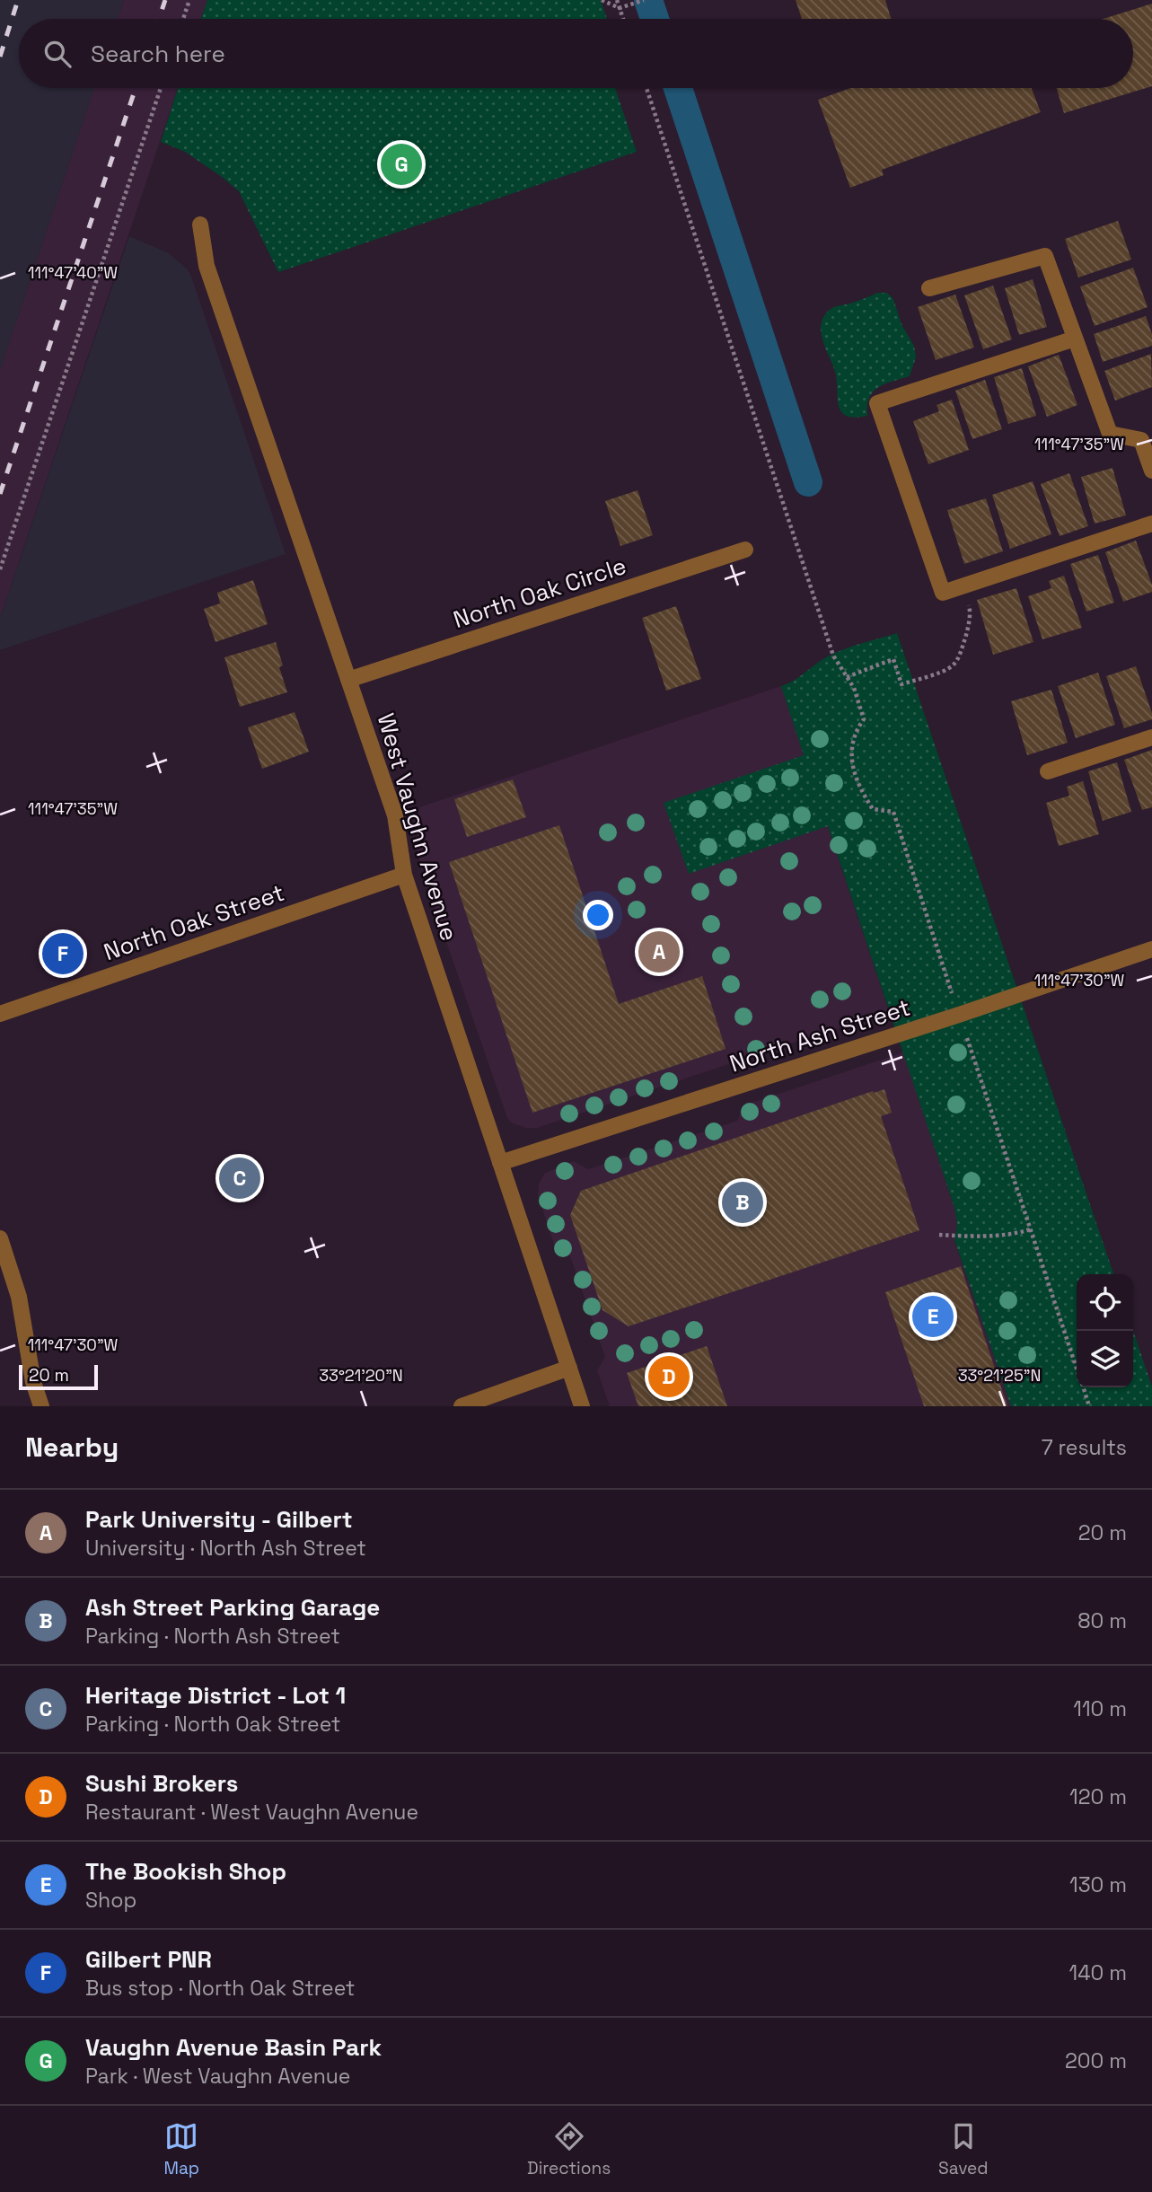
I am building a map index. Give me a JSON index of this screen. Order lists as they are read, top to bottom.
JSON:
{
  "streets": {
    "street": [
      "North Oak Circle",
      "West Vaughn Avenue",
      "North Oak Street",
      "North Ash Street"
    ]
  },
  "crossings": [
    ["North Oak Circle", "West Vaughn Avenue"],
    ["West Vaughn Avenue", "North Oak Street"],
    ["West Vaughn Avenue", "North Ash Street"]
  ],
  "scale_bar": "20 m",
  "page": {
    "search": "Search here",
    "pins": [
      "G",
      "A",
      "F",
      "C",
      "B",
      "E",
      "D"
    ],
    "scale": "20 m",
    "heading": ["Nearby", "7 results"],
    "list": [
      {
        "mark": "A",
        "name": "Park University - Gilbert",
        "note": "University · North Ash Street",
        "value": "20 m"
      },
      {
        "mark": "B",
        "name": "Ash Street Parking Garage",
        "note": "Parking · North Ash Street",
        "value": "80 m"
      },
      {
        "mark": "C",
        "name": "Heritage District - Lot 1",
        "note": "Parking · North Oak Street",
        "value": "110 m"
      },
      {
        "mark": "D",
        "name": "Sushi Brokers",
        "note": "Restaurant · West Vaughn Avenue",
        "value": "120 m"
      },
      {
        "mark": "E",
        "name": "The Bookish Shop",
        "note": "Shop",
        "value": "130 m"
      },
      {
        "mark": "F",
        "name": "Gilbert PNR",
        "note": "Bus stop · North Oak Street",
        "value": "140 m"
      },
      {
        "mark": "G",
        "name": "Vaughn Avenue Basin Park",
        "note": "Park · West Vaughn Avenue",
        "value": "200 m"
      }
    ],
    "nav": ["Map", "Directions", "Saved"]
  },
  "coordinates": [
    "111°47'40\"W",
    "111°47'35\"W",
    "111°47'30\"W",
    "33°21'20\"N",
    "33°21'25\"N"
  ]
}
